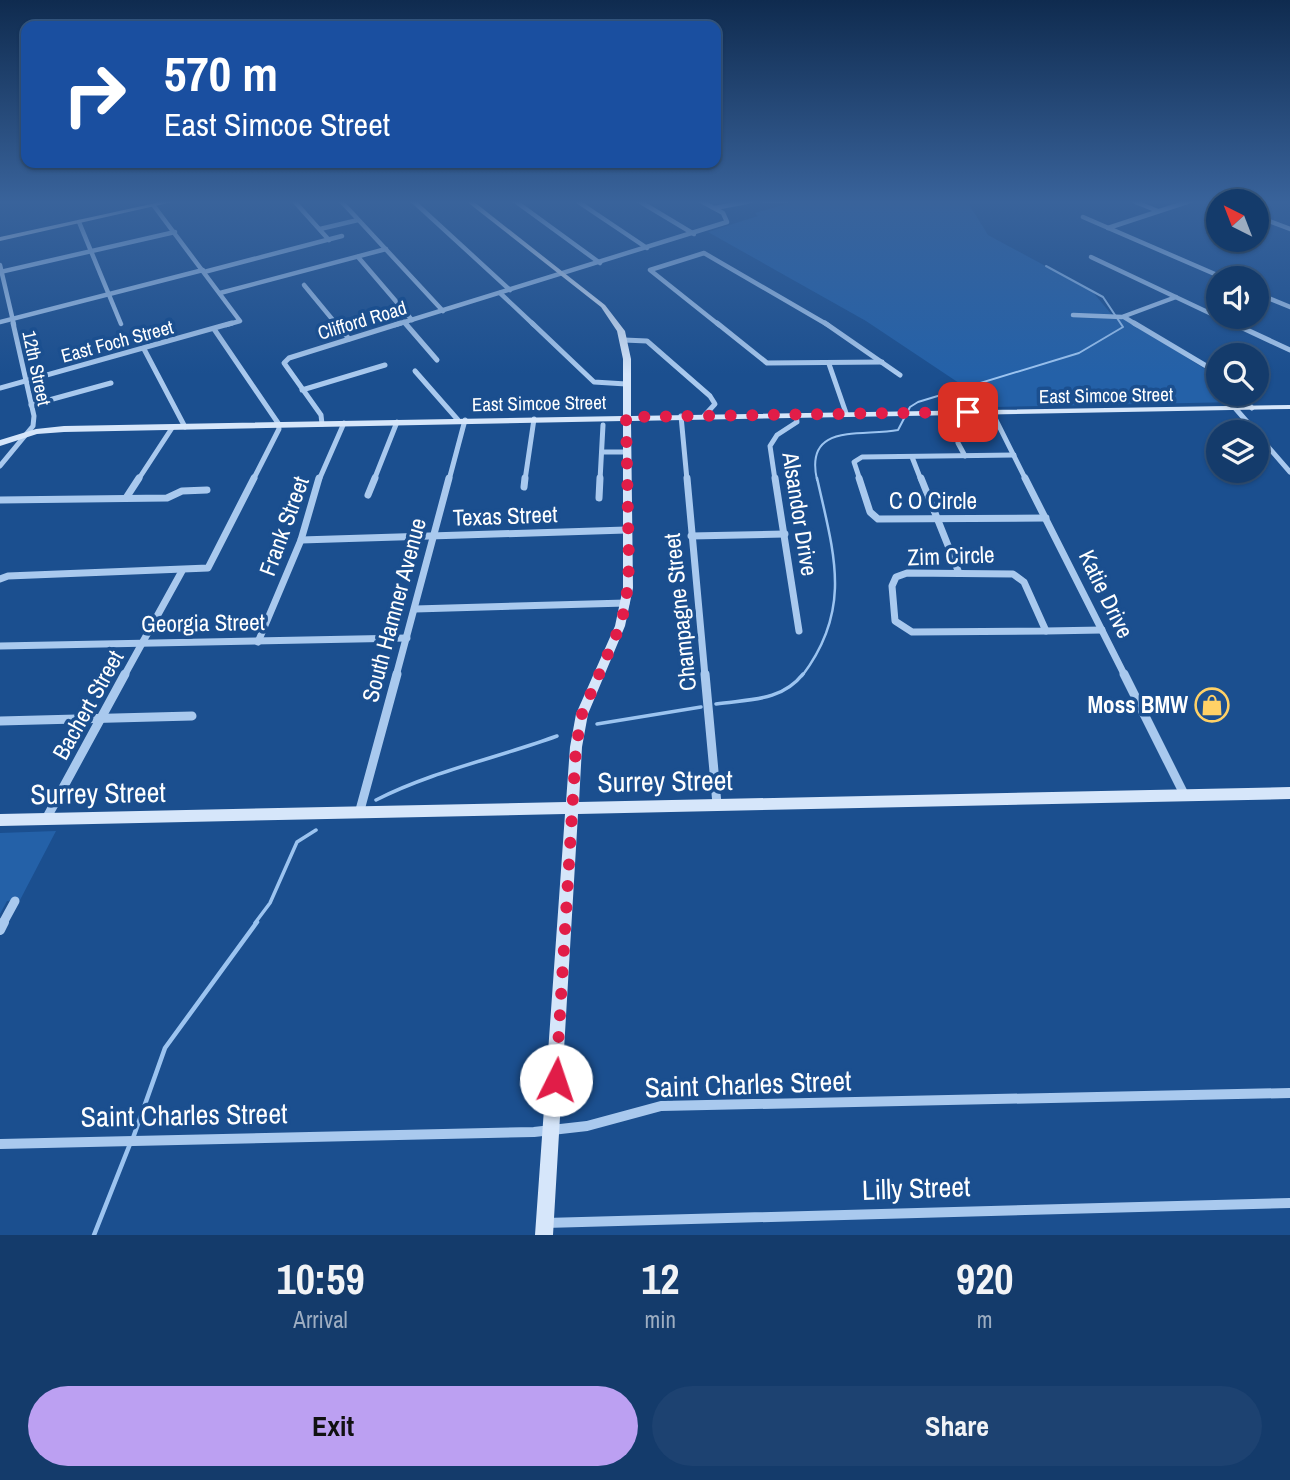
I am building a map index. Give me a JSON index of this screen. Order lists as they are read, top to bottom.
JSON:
{
  "streets": {
    "street": [
      "Clifford Road",
      "East Foch Street",
      "12th Street",
      "East Simcoe Street",
      "C O Circle",
      "Alsandor Drive",
      "Texas Street",
      "Frank Street",
      "Zim Circle",
      "Katie Drive",
      "South Hamner Avenue",
      "Champagne Street",
      "Georgia Street",
      "Bachert Street",
      "Surrey Street",
      "Saint Charles Street",
      "Lilly Street"
    ]
  },
  "crossings": [
    ["Clifford Road", "East Simcoe Street"],
    ["East Foch Street", "12th Street"],
    ["12th Street", "East Simcoe Street"],
    ["East Simcoe Street", "Alsandor Drive"],
    ["East Simcoe Street", "Frank Street"],
    ["East Simcoe Street", "Katie Drive"],
    ["East Simcoe Street", "South Hamner Avenue"],
    ["East Simcoe Street", "Champagne Street"],
    ["C O Circle", "Katie Drive"],
    ["Texas Street", "Frank Street"],
    ["Texas Street", "South Hamner Avenue"],
    ["Frank Street", "Georgia Street"],
    ["Zim Circle", "Katie Drive"],
    ["Katie Drive", "Surrey Street"],
    ["South Hamner Avenue", "Georgia Street"],
    ["South Hamner Avenue", "Surrey Street"],
    ["Champagne Street", "Surrey Street"],
    ["Georgia Street", "Bachert Street"],
    ["Bachert Street", "Surrey Street"]
  ],
  "places": {
    "shop": ["Moss BMW"]
  },
  "north": "top left",
  "page": {
    "turn": ["570 m", "East Simcoe Street"],
    "eta": [
      "10:59",
      "Arrival",
      "12",
      "min",
      "920",
      "m"
    ],
    "buttons": ["Exit", "Share"]
  }
}
